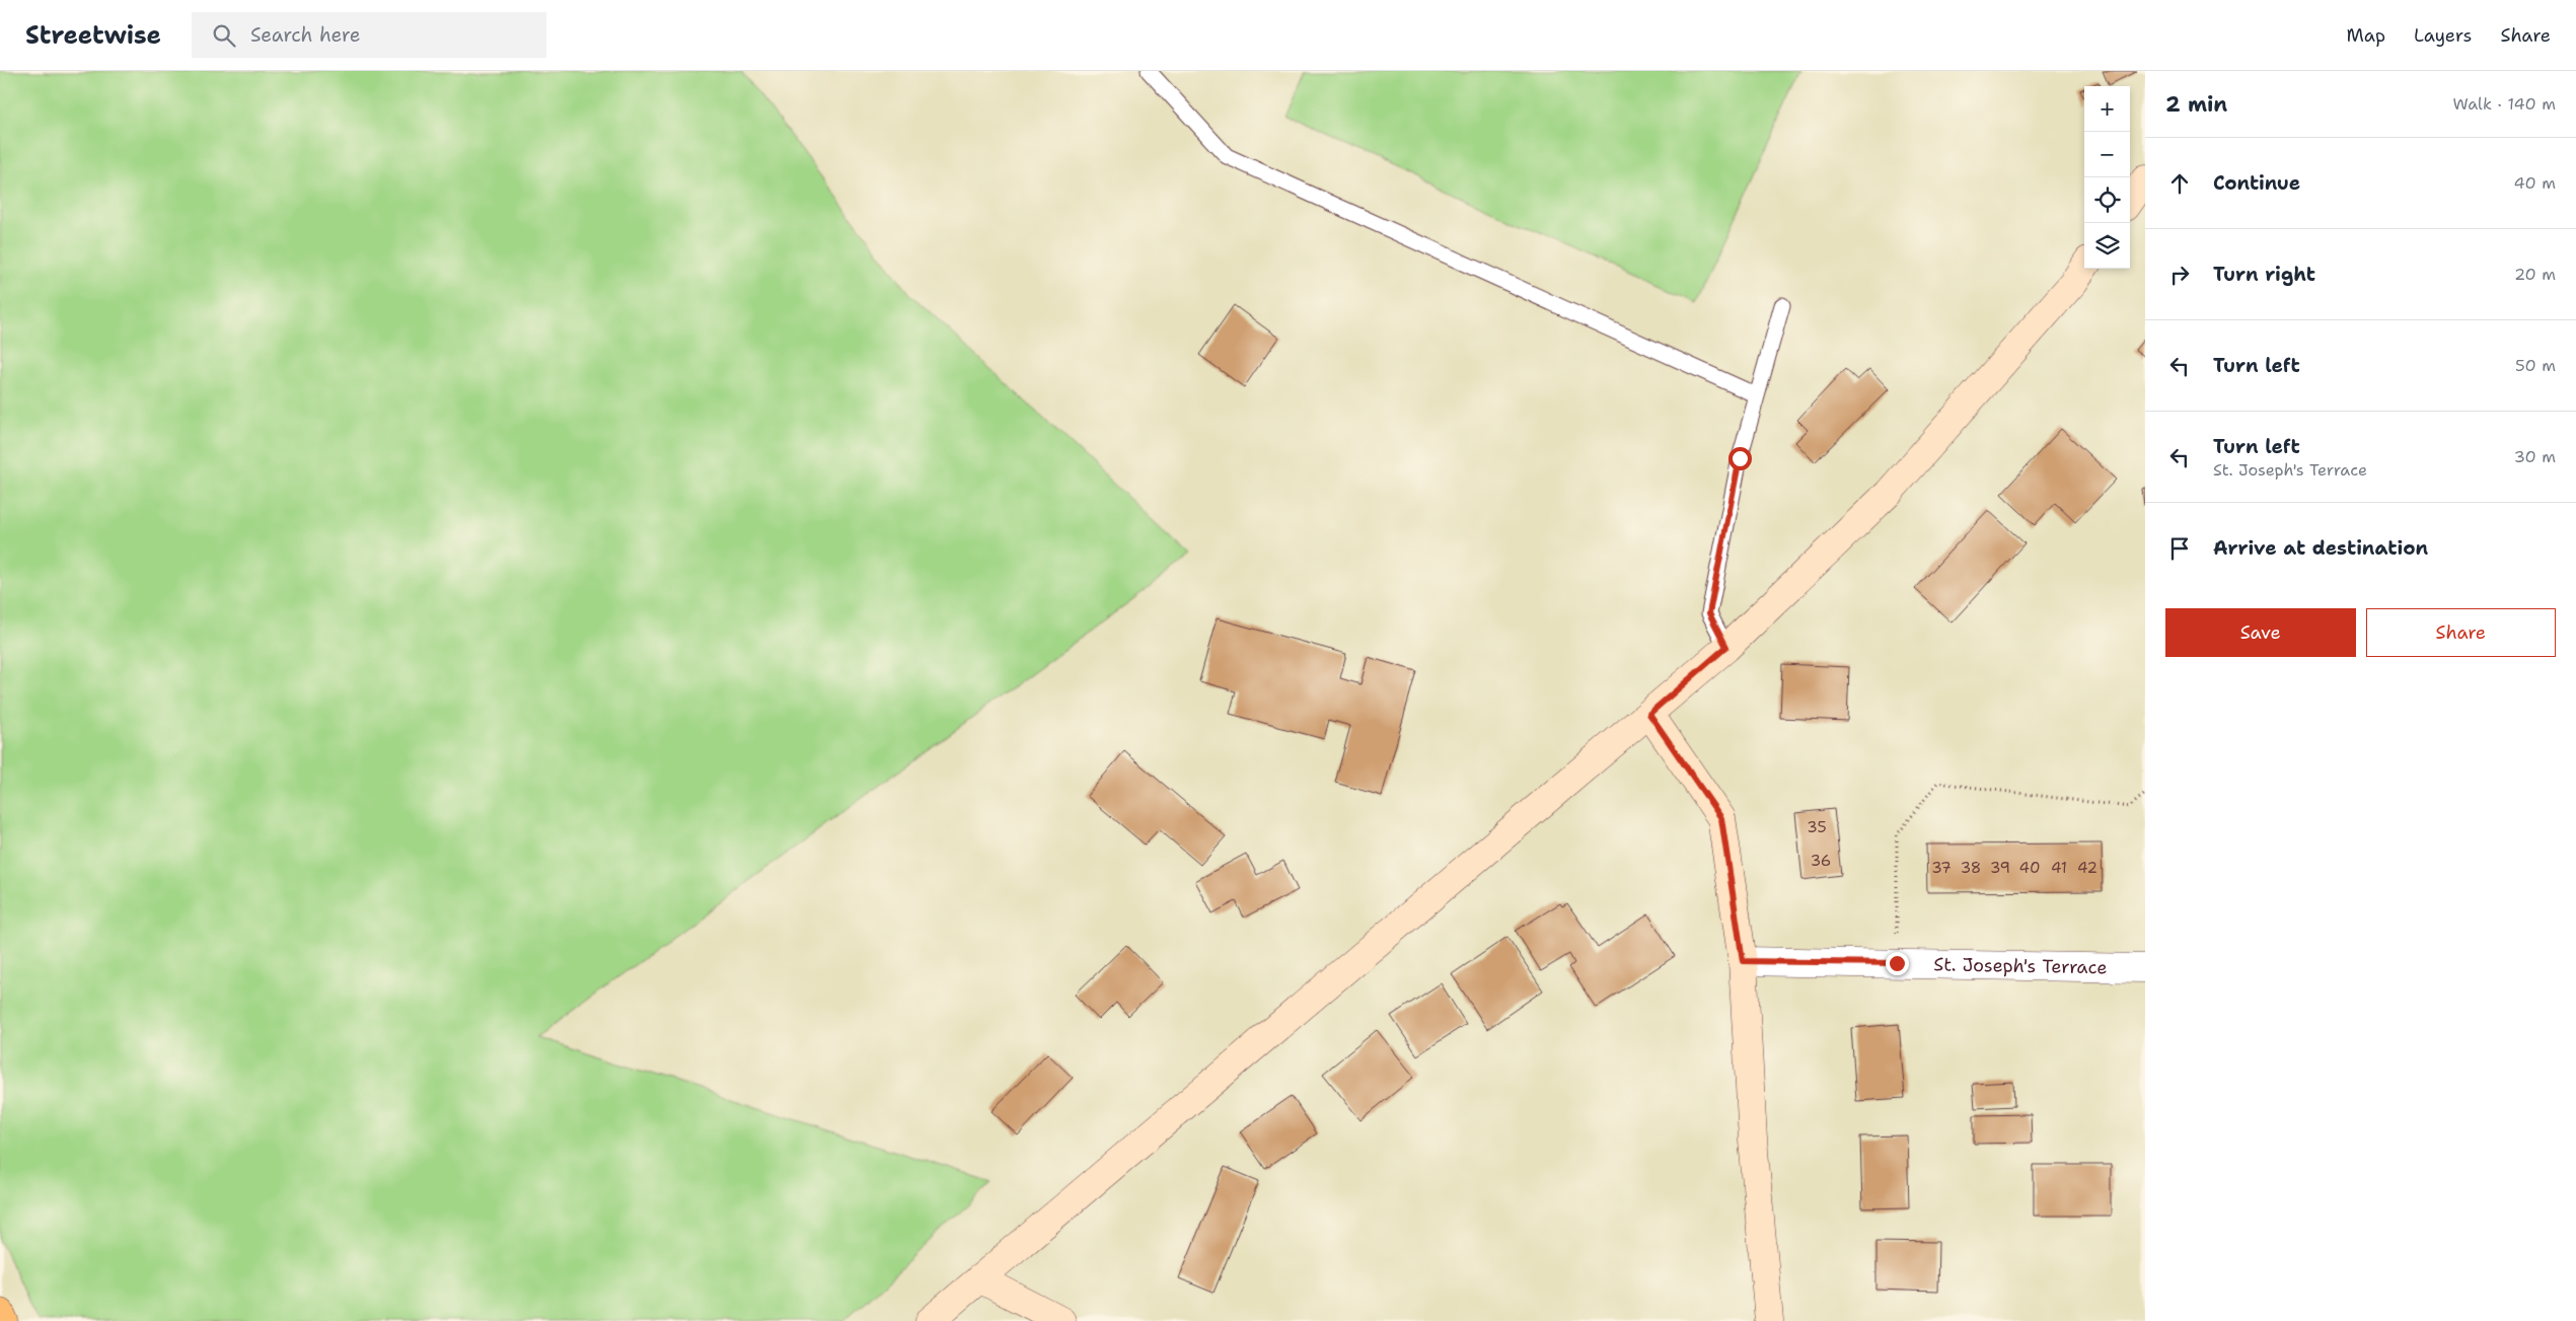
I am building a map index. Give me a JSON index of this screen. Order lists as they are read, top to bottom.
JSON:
{
  "streets": {
    "street": ["St. Joseph's Terrace"]
  },
  "house_numbers": [
    "35",
    "36",
    "37",
    "38",
    "39",
    "40",
    "41",
    "42"
  ],
  "page": {
    "header": "Streetwise",
    "search": "Search here",
    "nav": ["Map", "Layers", "Share"],
    "heading": ["2 min", "Walk · 140 m"],
    "map_buttons": ["+", "−"],
    "list": [
      ["Continue", "40 m"],
      ["Turn right", "20 m"],
      ["Turn left", "50 m"],
      ["Turn left", "St. Joseph's Terrace", "30 m"],
      "Arrive at destination"
    ],
    "buttons": ["Save", "Share"]
  }
}
